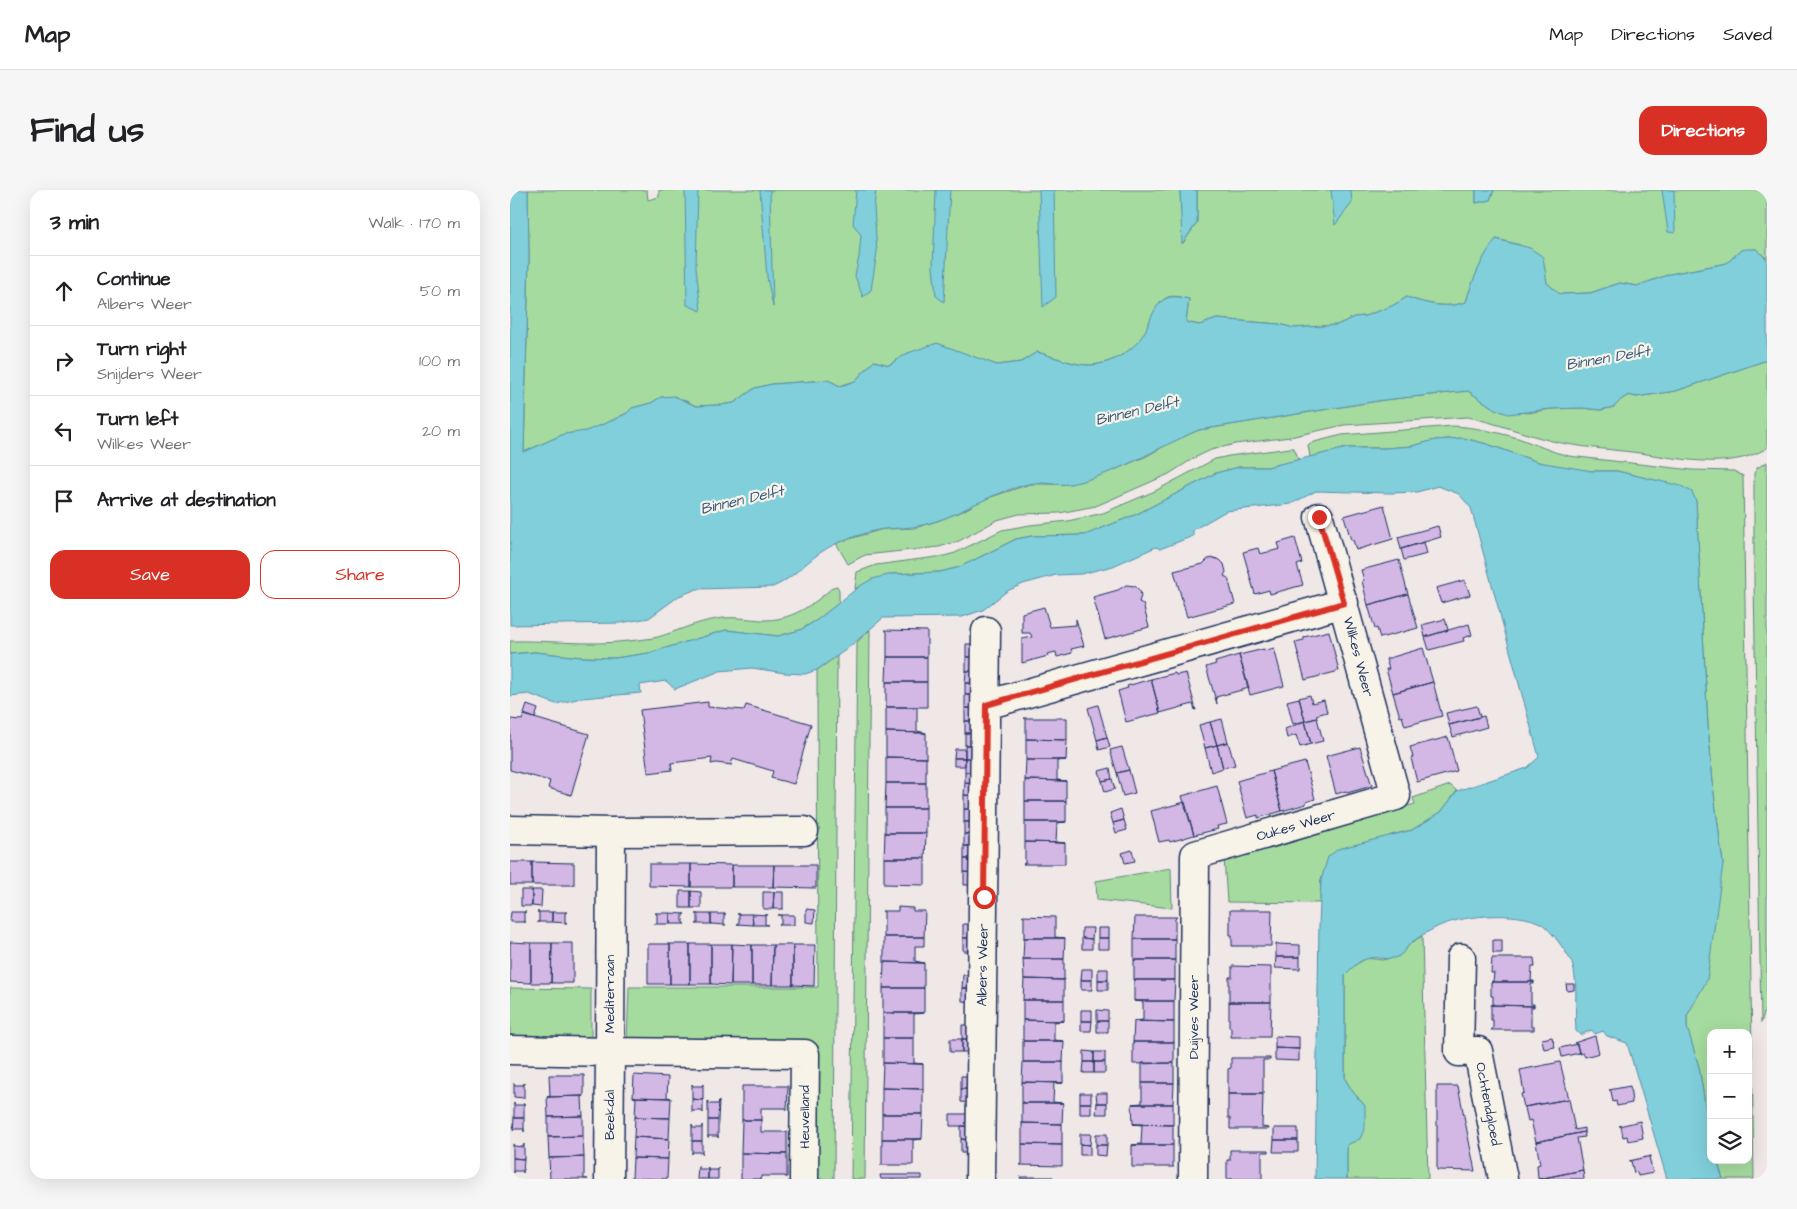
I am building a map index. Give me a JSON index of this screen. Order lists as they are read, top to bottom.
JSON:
{
  "streets": {
    "street": [
      "Wilkes Weer",
      "Oukes Weer",
      "Albers Weer",
      "Mediterraan",
      "Duijves Weer",
      "Ochtendgloed",
      "Beekdal",
      "Heuvelland"
    ]
  },
  "crossings": [
    ["Wilkes Weer", "Oukes Weer"],
    ["Oukes Weer", "Duijves Weer"],
    ["Mediterraan", "Beekdal"],
    ["Mediterraan", "Heuvelland"]
  ],
  "water": ["Binnen Delft"],
  "page": {
    "header": "Map",
    "nav": ["Map", "Directions", "Saved"],
    "title": "Find us",
    "buttons": [
      "Directions",
      ["Save", "Share"]
    ],
    "heading": ["3 min", "Walk · 170 m"],
    "list": [
      ["Continue", "Albers Weer", "50 m"],
      ["Turn right", "Snijders Weer", "100 m"],
      ["Turn left", "Wilkes Weer", "20 m"],
      "Arrive at destination"
    ],
    "map_buttons": ["+", "−"]
  }
}
